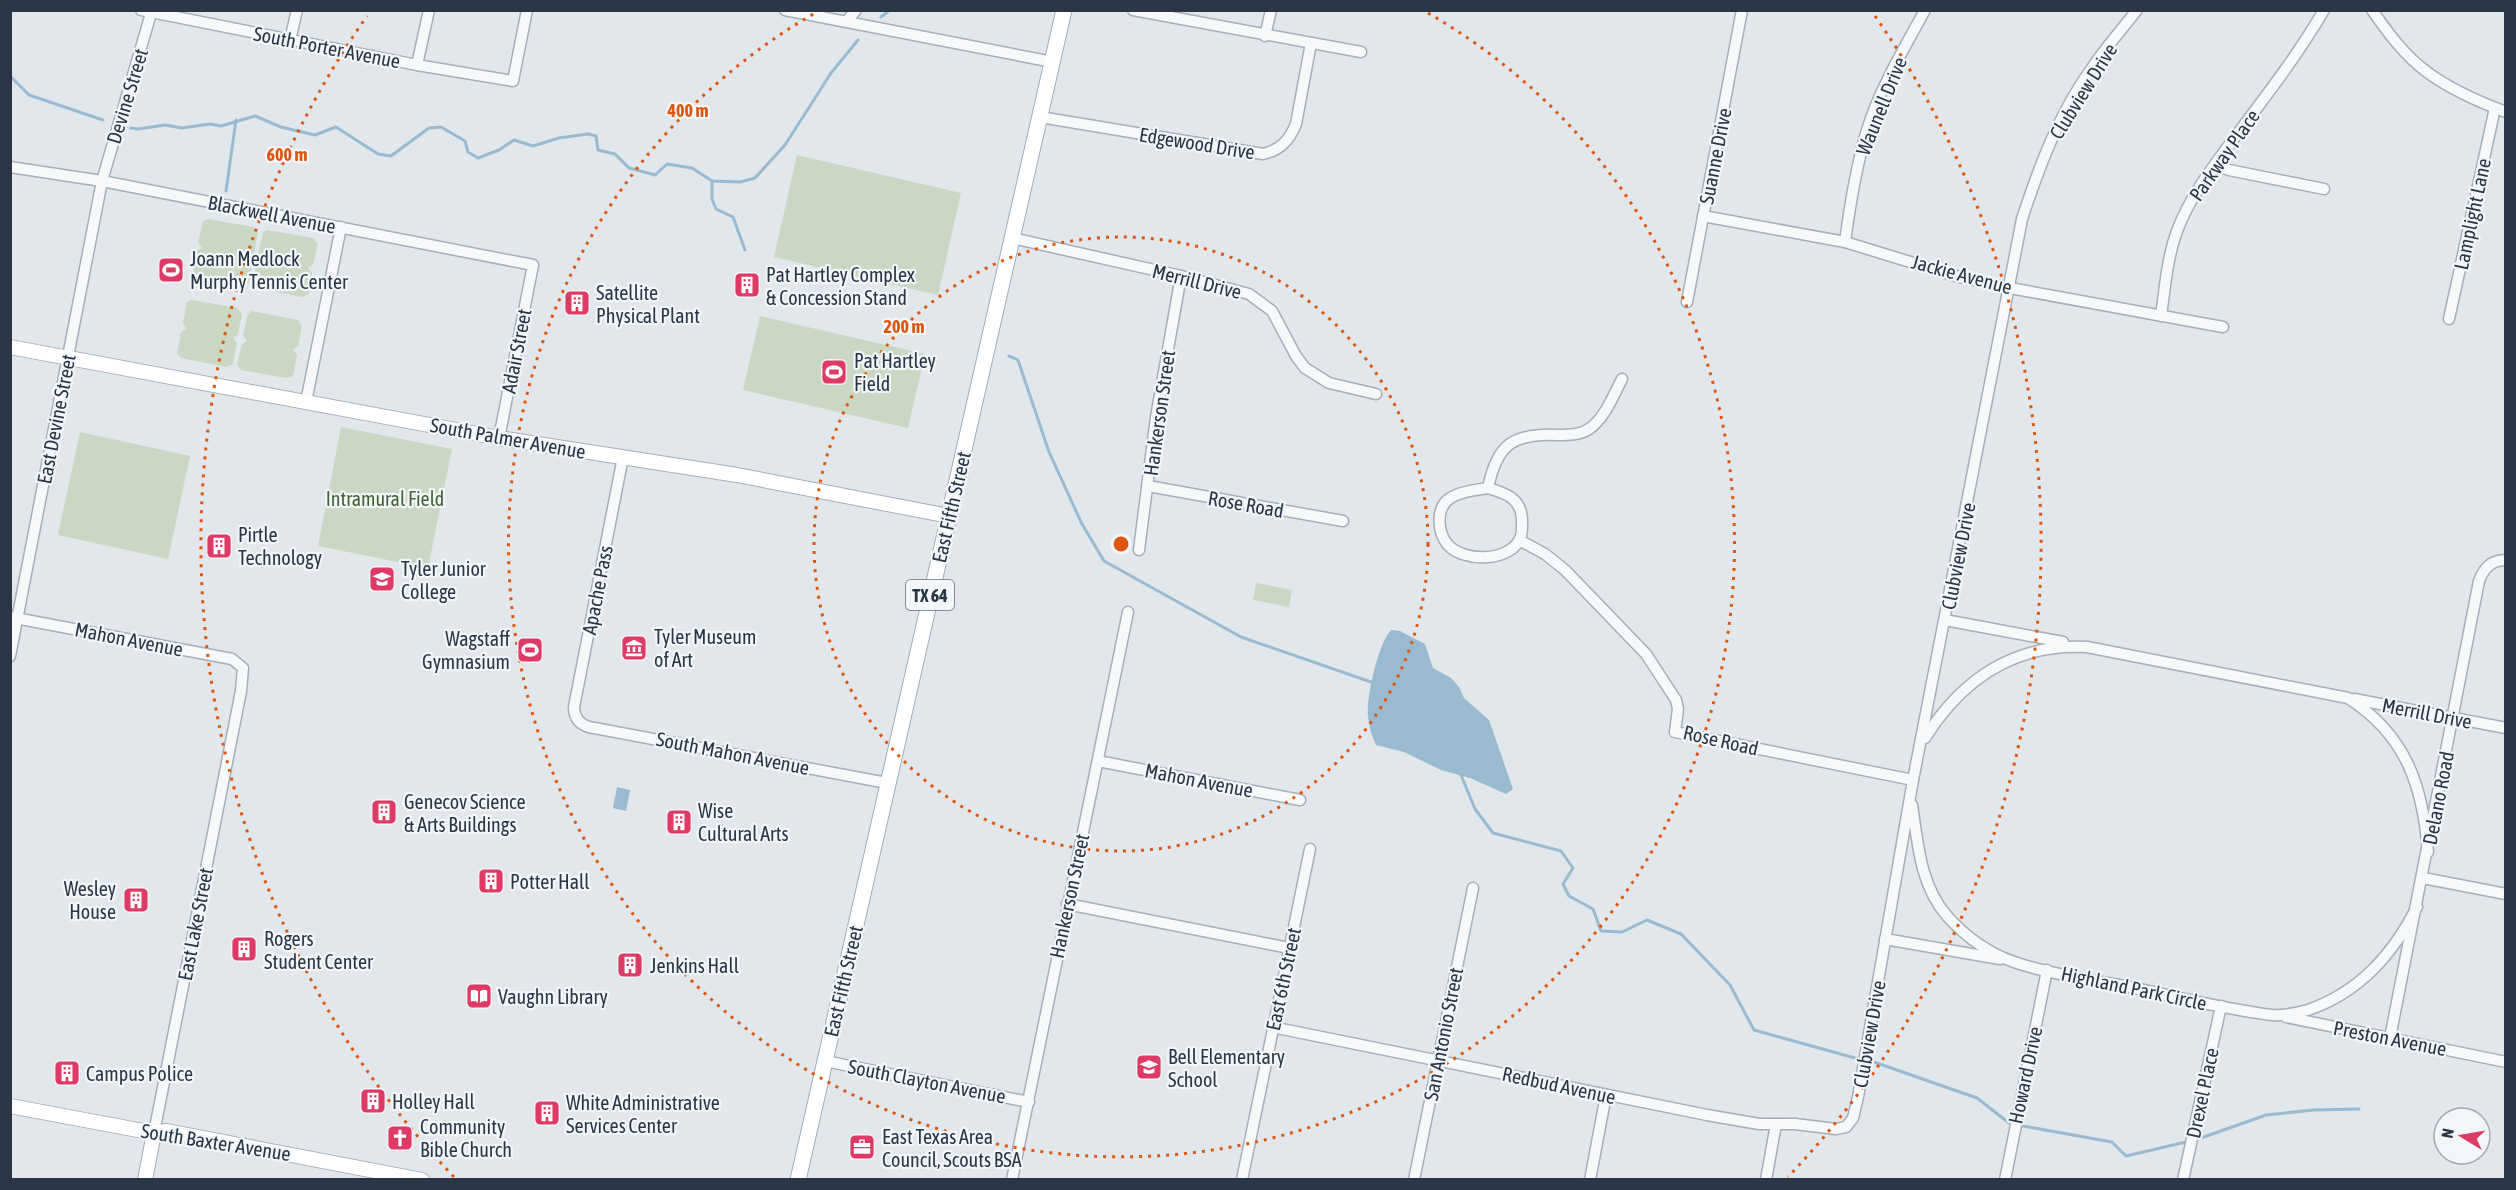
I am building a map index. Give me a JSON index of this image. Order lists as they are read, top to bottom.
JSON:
{
  "streets": {
    "main road": ["East Fifth Street", "TX 64"],
    "street": [
      "South Porter Avenue",
      "Clubview Drive",
      "Devine Street",
      "Waunell Drive",
      "Edgewood Drive",
      "Parkway Place",
      "Suanne Drive",
      "Blackwell Avenue",
      "Lamplight Lane",
      "Jackie Avenue",
      "Merrill Drive",
      "Adair Street",
      "Hankerson Street",
      "East Devine Street",
      "South Palmer Avenue",
      "Rose Road",
      "Apache Pass",
      "Mahon Avenue",
      "South Mahon Avenue",
      "Delano Road",
      "East Lake Street",
      "East 6th Street",
      "Highland Park Circle",
      "San Antonio Street",
      "Preston Avenue",
      "Howard Drive",
      "South Clayton Avenue",
      "Redbud Avenue",
      "Drexel Place",
      "South Baxter Avenue"
    ]
  },
  "crossings": [
    ["South Porter Avenue", "Devine Street"],
    ["Clubview Drive", "Jackie Avenue"],
    ["Clubview Drive", "Rose Road"],
    ["Clubview Drive", "Highland Park Circle"],
    ["Clubview Drive", "Redbud Avenue"],
    ["Devine Street", "Blackwell Avenue"],
    ["Devine Street", "East Devine Street"],
    ["Waunell Drive", "Jackie Avenue"],
    ["Edgewood Drive", "East Fifth Street"],
    ["Parkway Place", "Jackie Avenue"],
    ["Suanne Drive", "Jackie Avenue"],
    ["Blackwell Avenue", "Adair Street"],
    ["Blackwell Avenue", "East Devine Street"],
    ["Merrill Drive", "Hankerson Street"],
    ["Merrill Drive", "East Fifth Street"],
    ["Merrill Drive", "Delano Road"],
    ["Adair Street", "South Palmer Avenue"],
    ["Hankerson Street", "Rose Road"],
    ["Hankerson Street", "Mahon Avenue"],
    ["Hankerson Street", "South Clayton Avenue"],
    ["East Devine Street", "South Palmer Avenue"],
    ["East Devine Street", "Mahon Avenue"],
    ["South Palmer Avenue", "East Fifth Street"],
    ["South Palmer Avenue", "Apache Pass"],
    ["East Fifth Street", "South Mahon Avenue"],
    ["East Fifth Street", "South Clayton Avenue"],
    ["Apache Pass", "South Mahon Avenue"],
    ["Mahon Avenue", "East Lake Street"],
    ["Delano Road", "Highland Park Circle"],
    ["Delano Road", "Preston Avenue"],
    ["East Lake Street", "South Baxter Avenue"],
    ["East 6th Street", "Redbud Avenue"],
    ["Highland Park Circle", "Preston Avenue"],
    ["Highland Park Circle", "Howard Drive"],
    ["Highland Park Circle", "Drexel Place"],
    ["San Antonio Street", "Redbud Avenue"]
  ],
  "parks": ["Intramural Field"],
  "places": {
    "sports": ["Joann Medlock Murphy Tennis Center", "Pat Hartley Field", "Wagstaff Gymnasium"],
    "building": [
      "Pat Hartley Complex & Concession Stand",
      "Satellite Physical Plant",
      "Pirtle Technology",
      "Genecov Science & Arts Buildings",
      "Wise Cultural Arts",
      "Potter Hall",
      "Wesley House",
      "Rogers Student Center",
      "Jenkins Hall",
      "Campus Police",
      "Holley Hall",
      "White Administrative Services Center"
    ],
    "school or university": ["Tyler Junior College", "Bell Elementary School"],
    "museum": ["Tyler Museum of Art"],
    "library": ["Vaughn Library"],
    "church": ["Community Bible Church"],
    "office": ["East Texas Area Council, Scouts BSA"]
  },
  "north": "left",
  "rings": ["400 m", "600 m", "200 m"]
}
